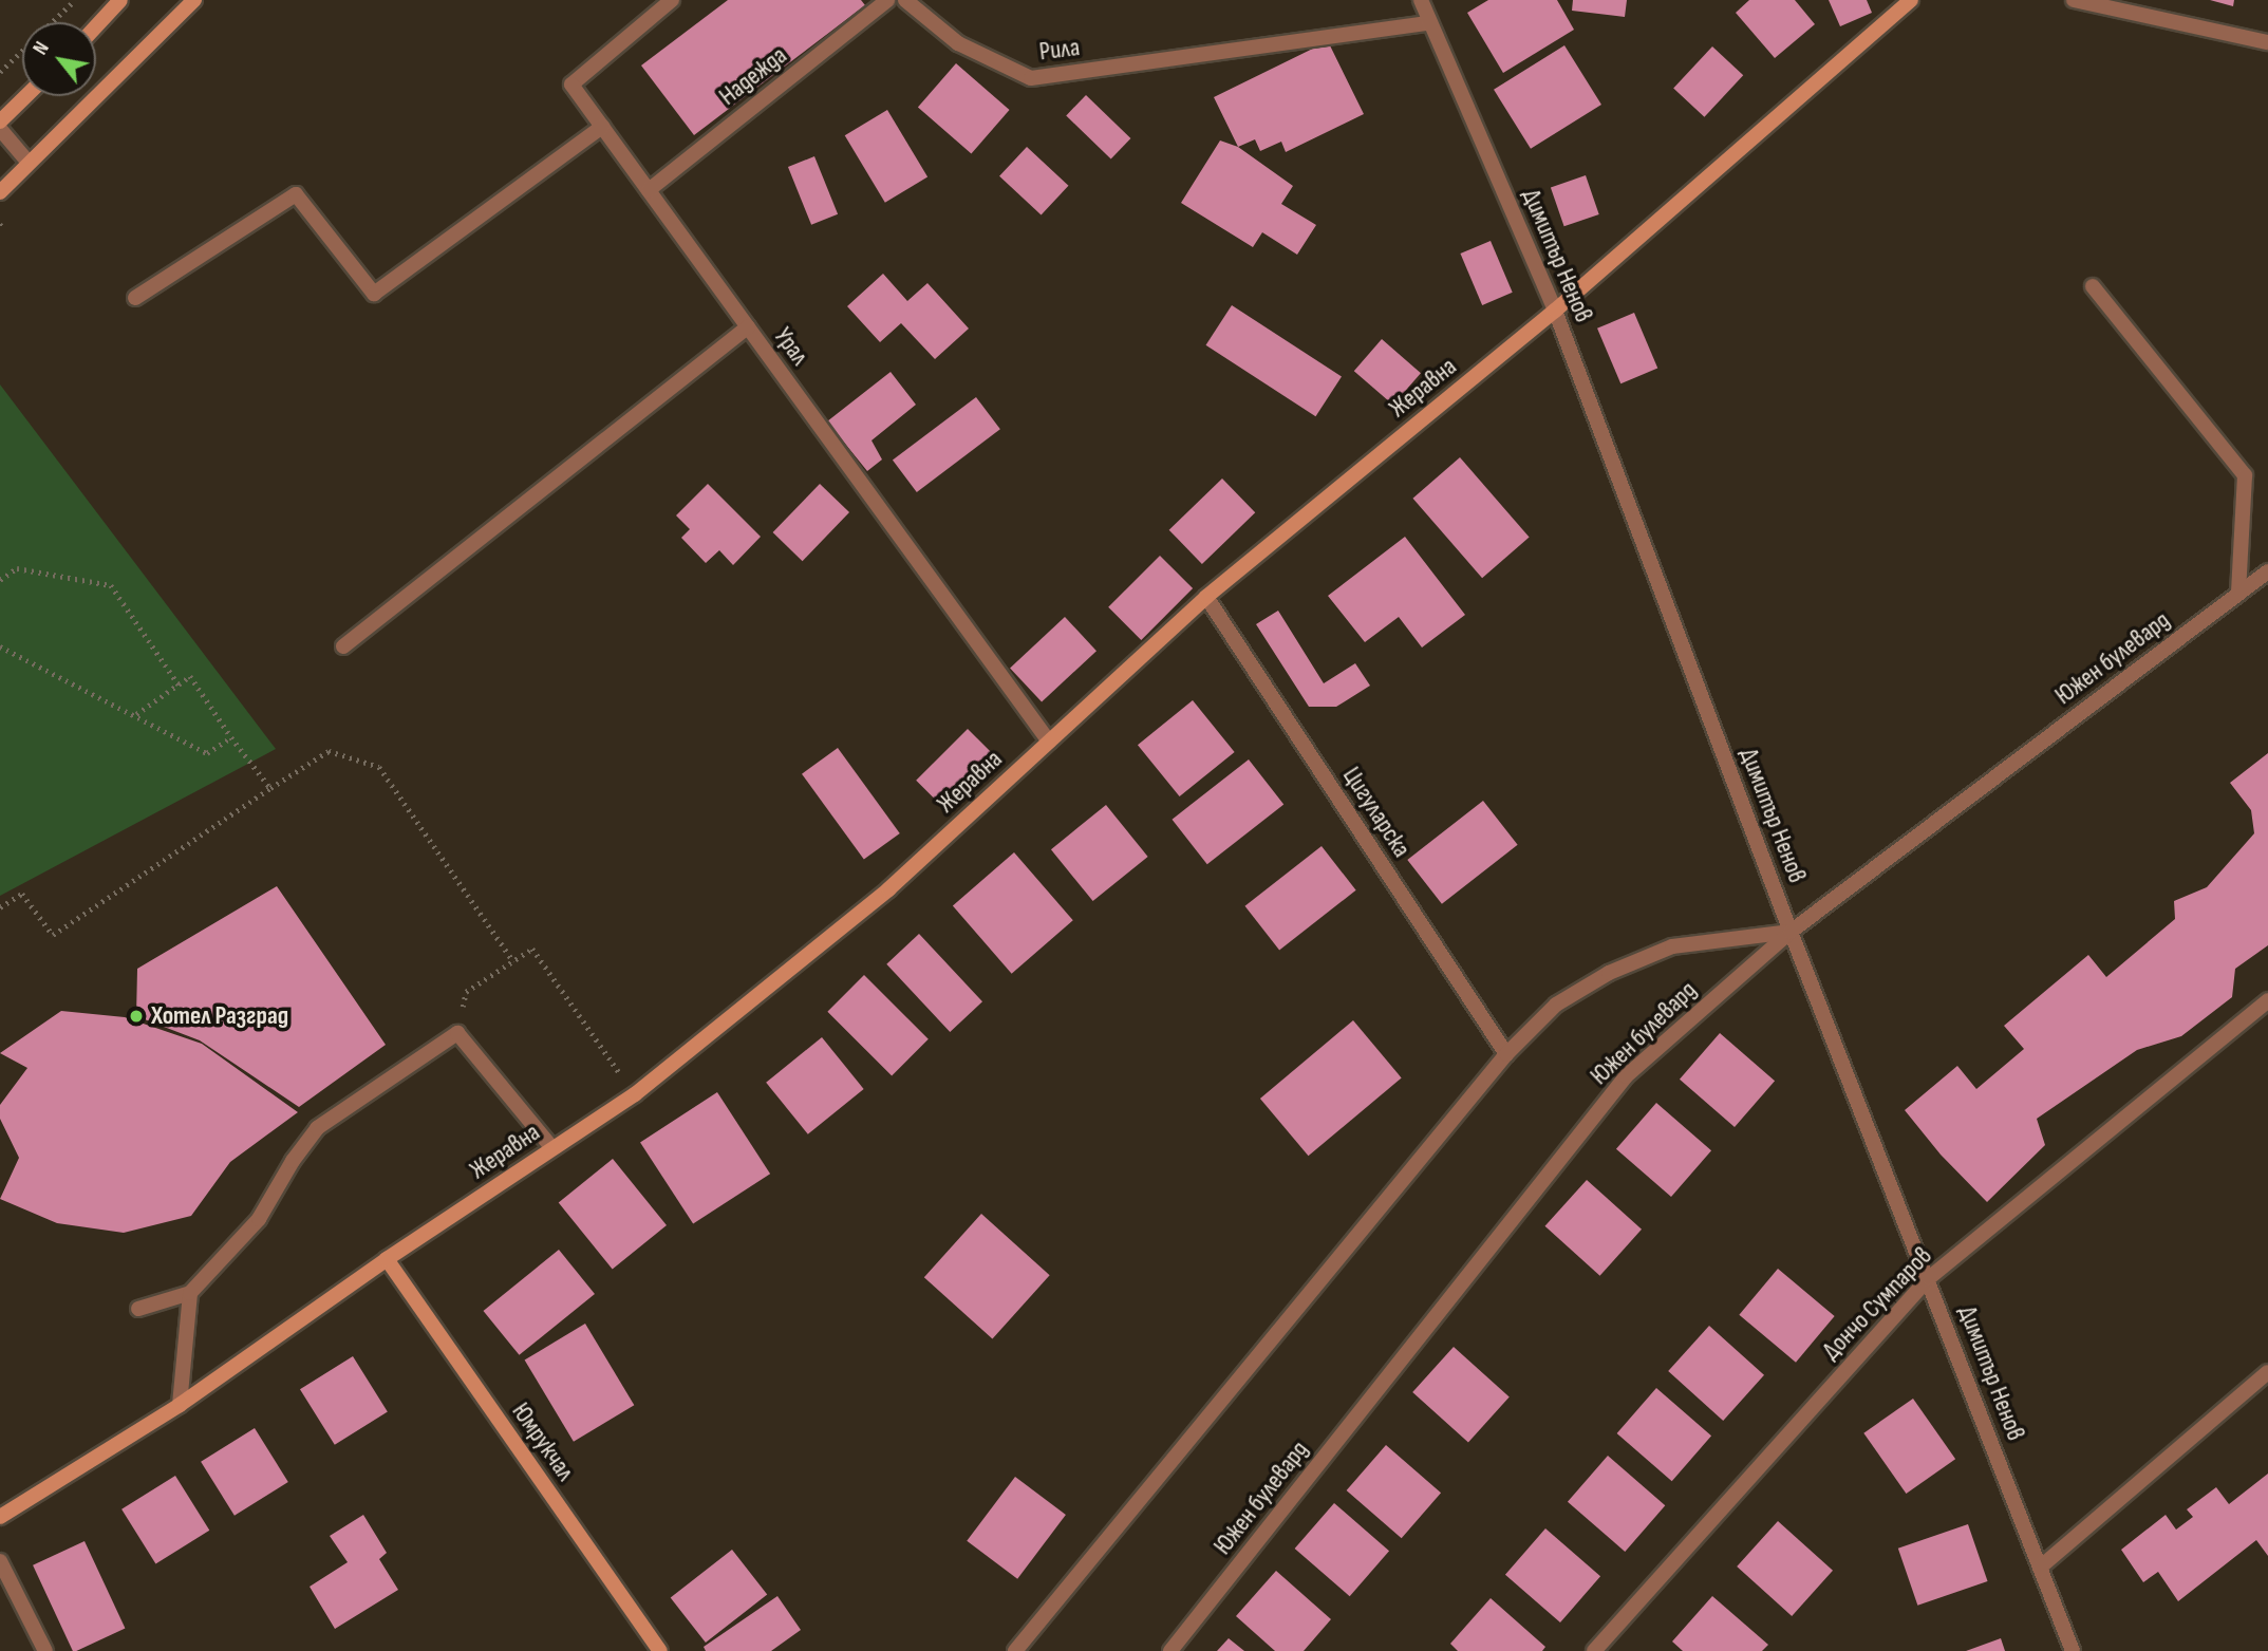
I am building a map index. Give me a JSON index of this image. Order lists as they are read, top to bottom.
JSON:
{
  "streets": {
    "street": [
      "Рила",
      "Надежда",
      "Димитър Ненов",
      "Урал",
      "Жеравна",
      "Южен булевард",
      "Цигуларска",
      "Дончо Сумпаров",
      "Юмрукчал"
    ]
  },
  "crossings": [
    ["Рила", "Димитър Ненов"],
    ["Надежда", "Урал"],
    ["Димитър Ненов", "Жеравна"],
    ["Димитър Ненов", "Южен булевард"],
    ["Димитър Ненов", "Дончо Сумпаров"],
    ["Урал", "Жеравна"],
    ["Жеравна", "Цигуларска"],
    ["Жеравна", "Юмрукчал"]
  ],
  "places": ["Хотел Разград"],
  "north": "top left"
}
